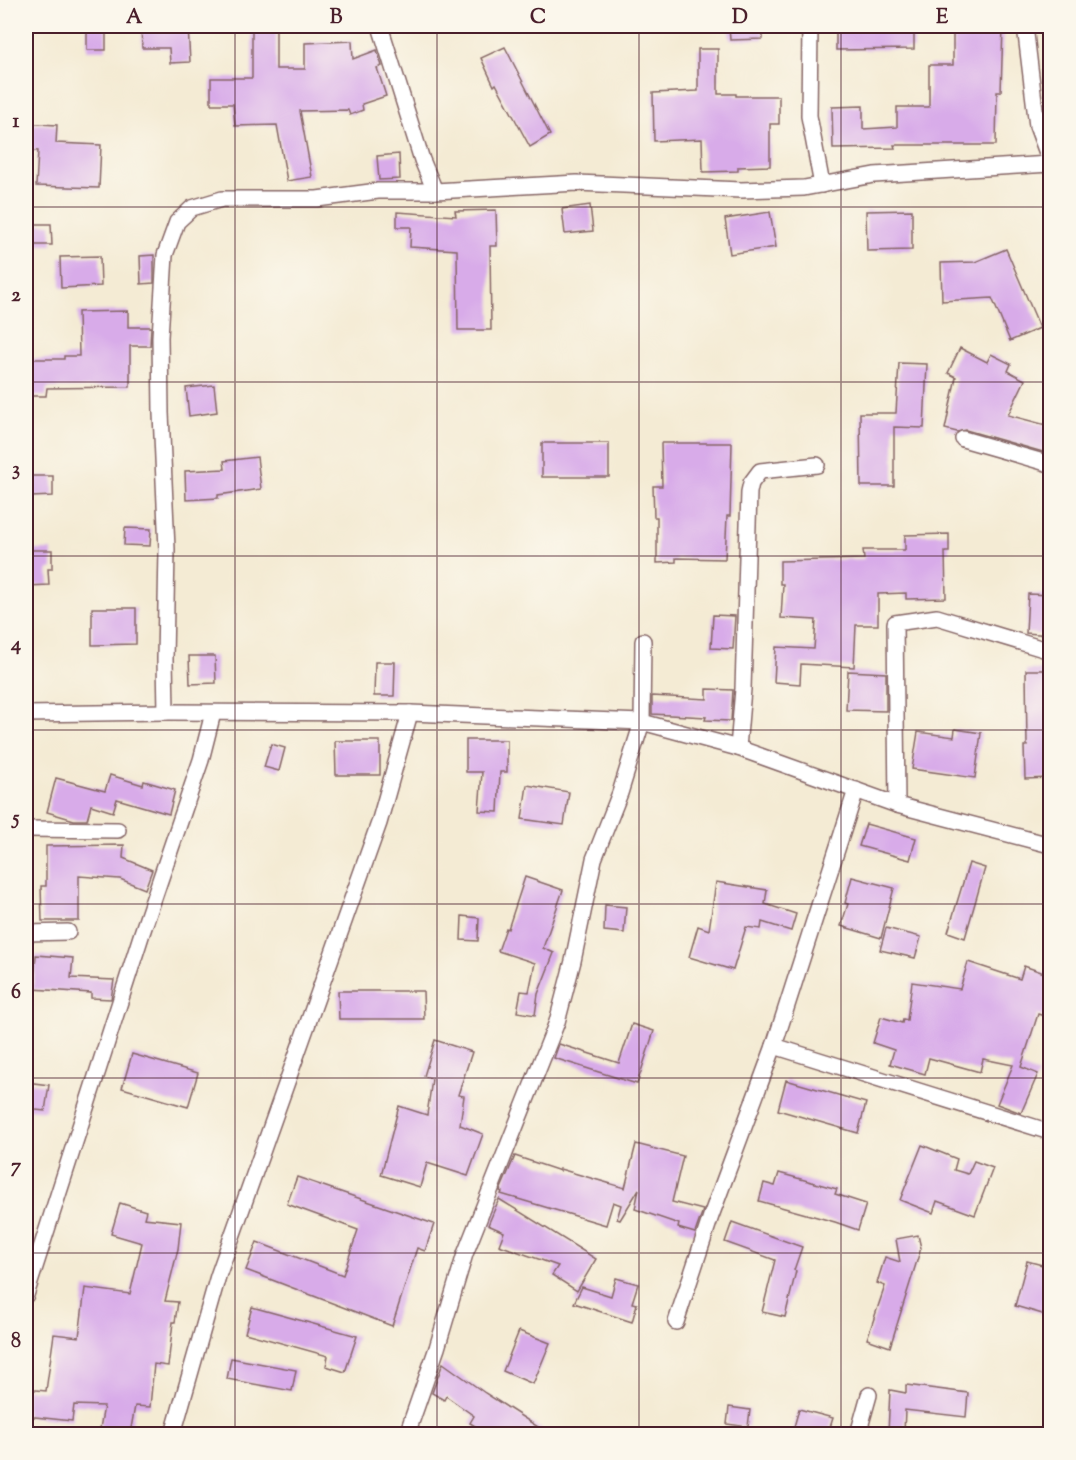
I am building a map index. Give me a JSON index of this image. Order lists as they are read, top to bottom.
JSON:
{
  "grid": {
    "columns": [
      "A",
      "B",
      "C",
      "D",
      "E"
    ],
    "rows": [
      "1",
      "2",
      "3",
      "4",
      "5",
      "6",
      "7",
      "8"
    ]
  }
}
